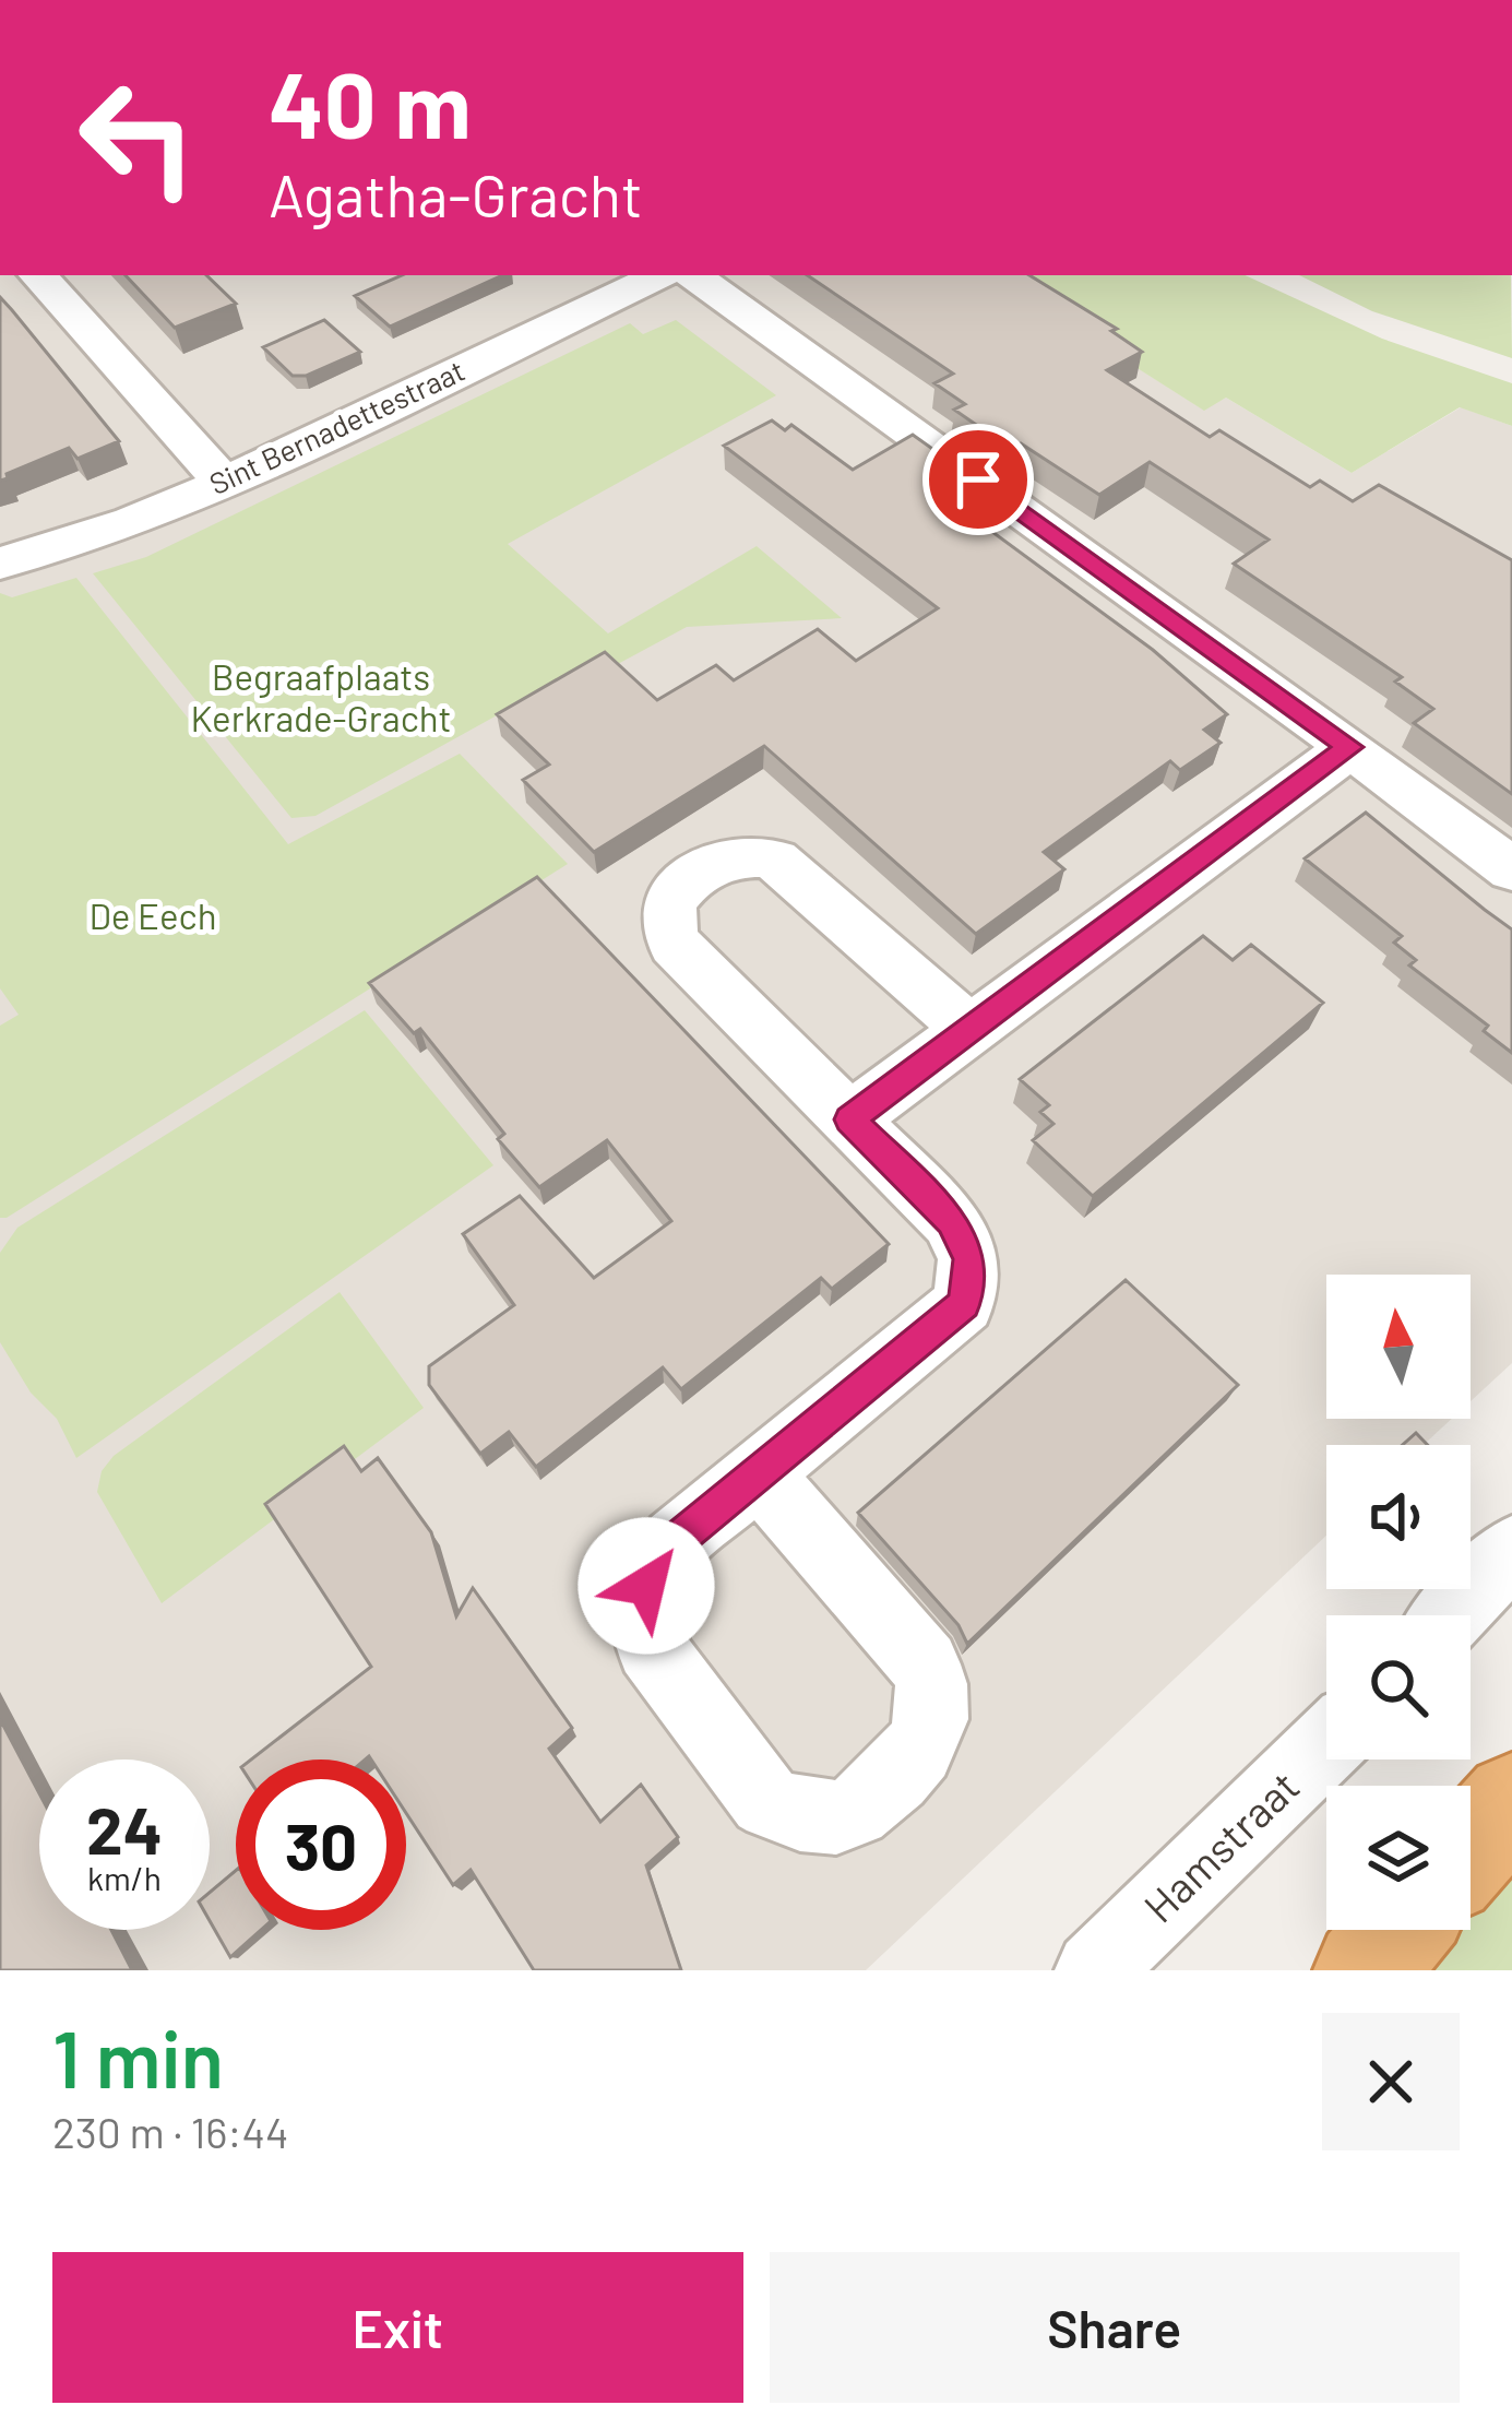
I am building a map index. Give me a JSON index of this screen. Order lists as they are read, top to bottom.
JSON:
{
  "streets": {
    "street": ["Sint Bernadettestraat", "Hamstraat"]
  },
  "parks": ["Begraafplaats Kerkrade-Gracht", "De Eech"],
  "north": "top",
  "page": {
    "turn": ["40 m", "Agatha-Gracht"],
    "speed": "24 km/h",
    "limit": "30",
    "heading": ["1 min", "230 m · 16:44"],
    "buttons": ["Exit", "Share"]
  }
}
